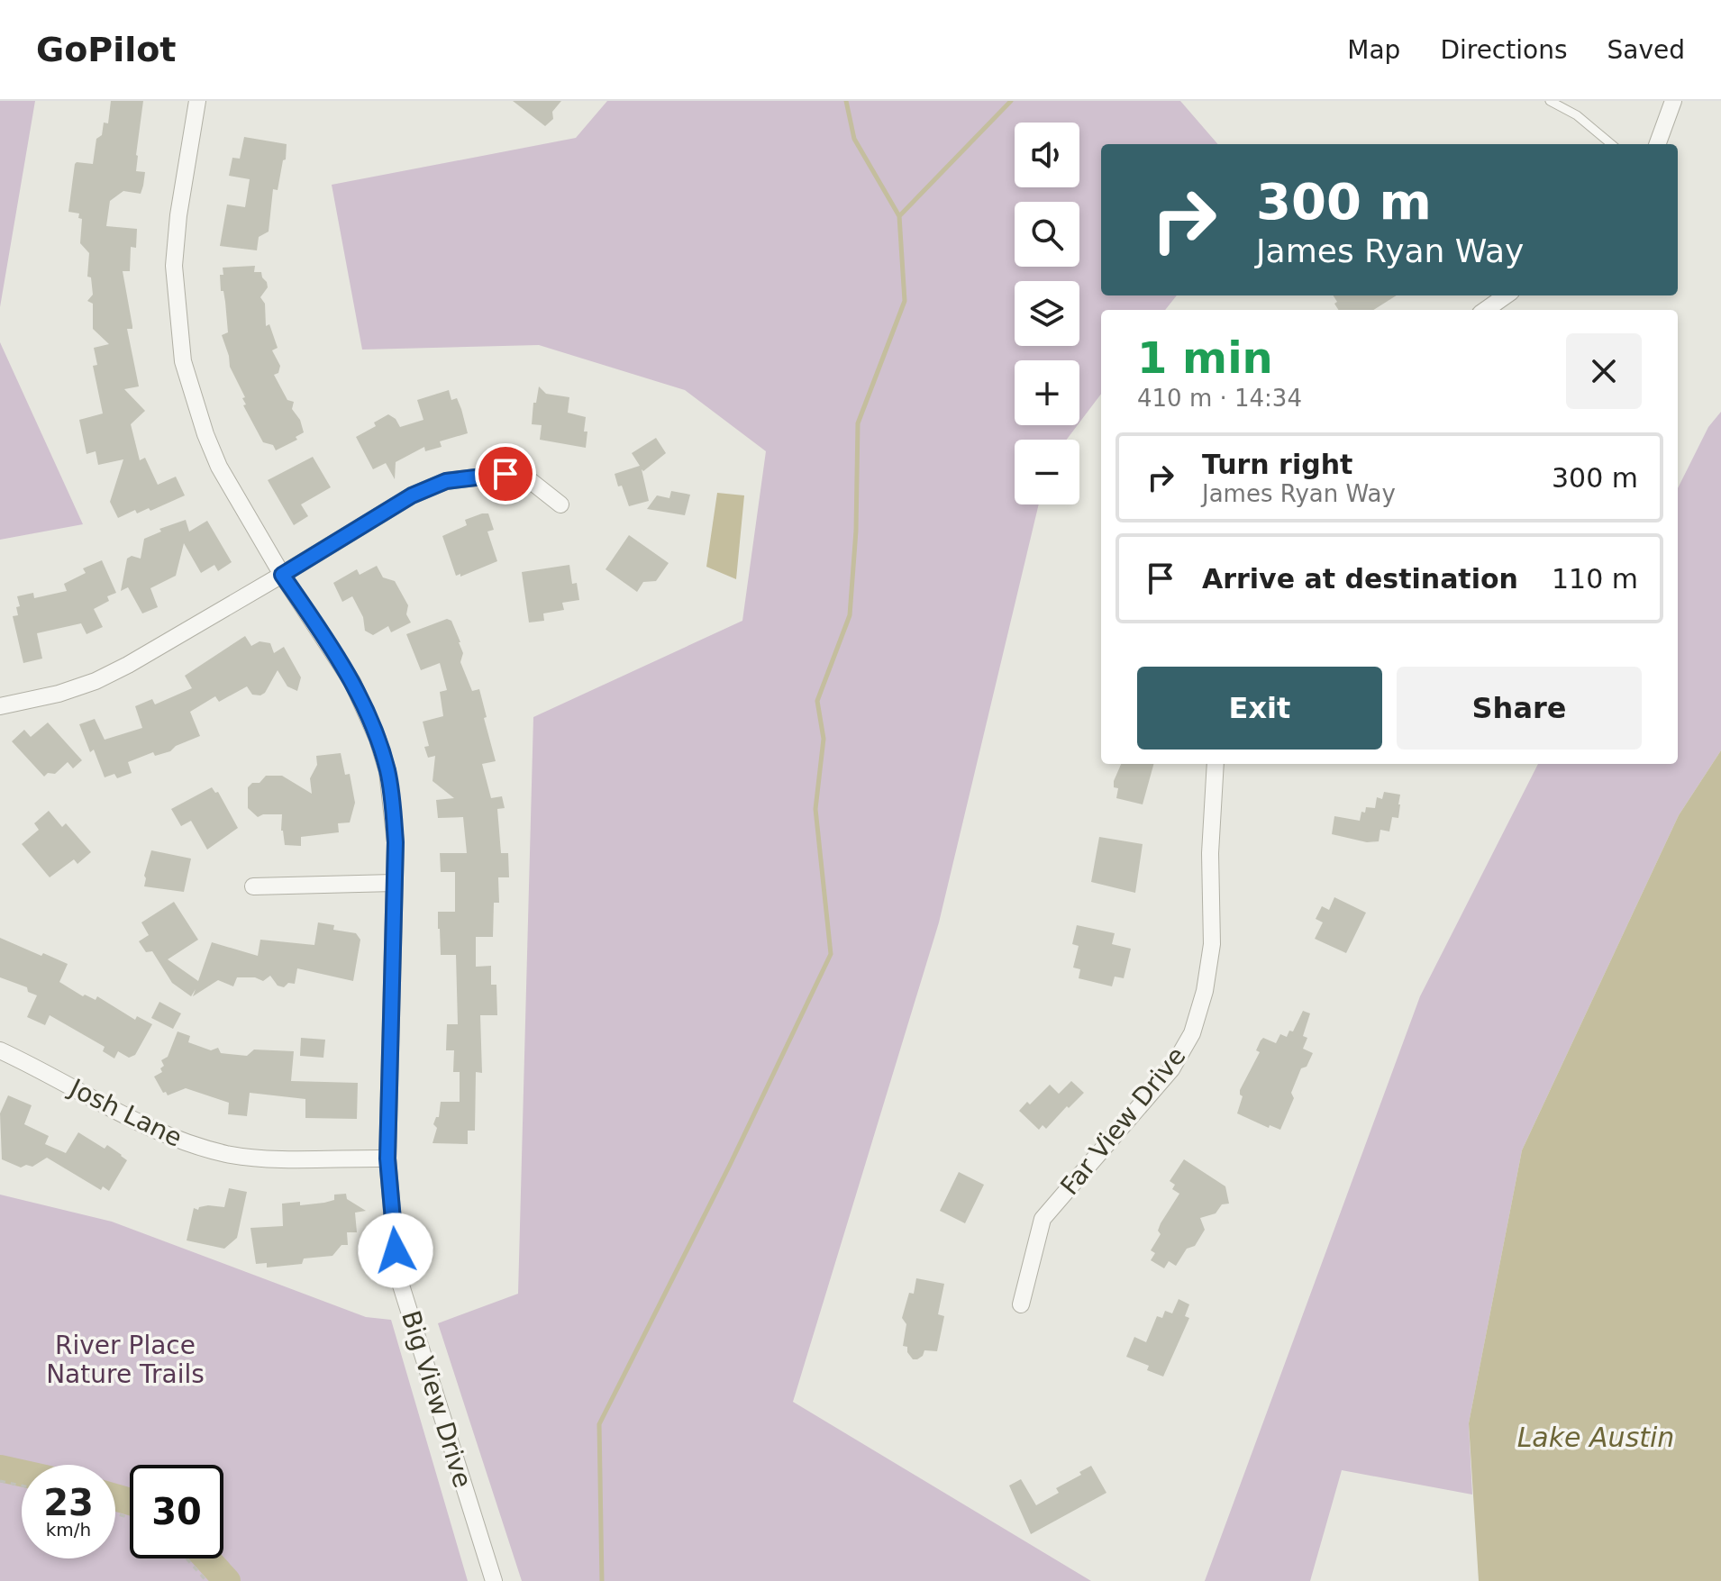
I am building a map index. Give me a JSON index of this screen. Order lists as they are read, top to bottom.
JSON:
{
  "streets": {
    "street": ["Josh Lane", "Far View Drive", "Big View Drive"]
  },
  "crossings": [
    ["Josh Lane", "Big View Drive"]
  ],
  "water": ["Lake Austin"],
  "parks": ["River Place Nature Trails"],
  "page": {
    "header": "GoPilot",
    "nav": ["Map", "Directions", "Saved"],
    "map_buttons": ["+", "−"],
    "turn": ["300 m", "James Ryan Way"],
    "heading": ["1 min", "410 m · 14:34"],
    "list": [
      {
        "name": "Turn right",
        "note": "James Ryan Way",
        "value": "300 m"
      },
      {
        "name": "Arrive at destination",
        "value": "110 m"
      }
    ],
    "buttons": ["Exit", "Share"],
    "speed": "23 km/h",
    "limit": "30"
  }
}
